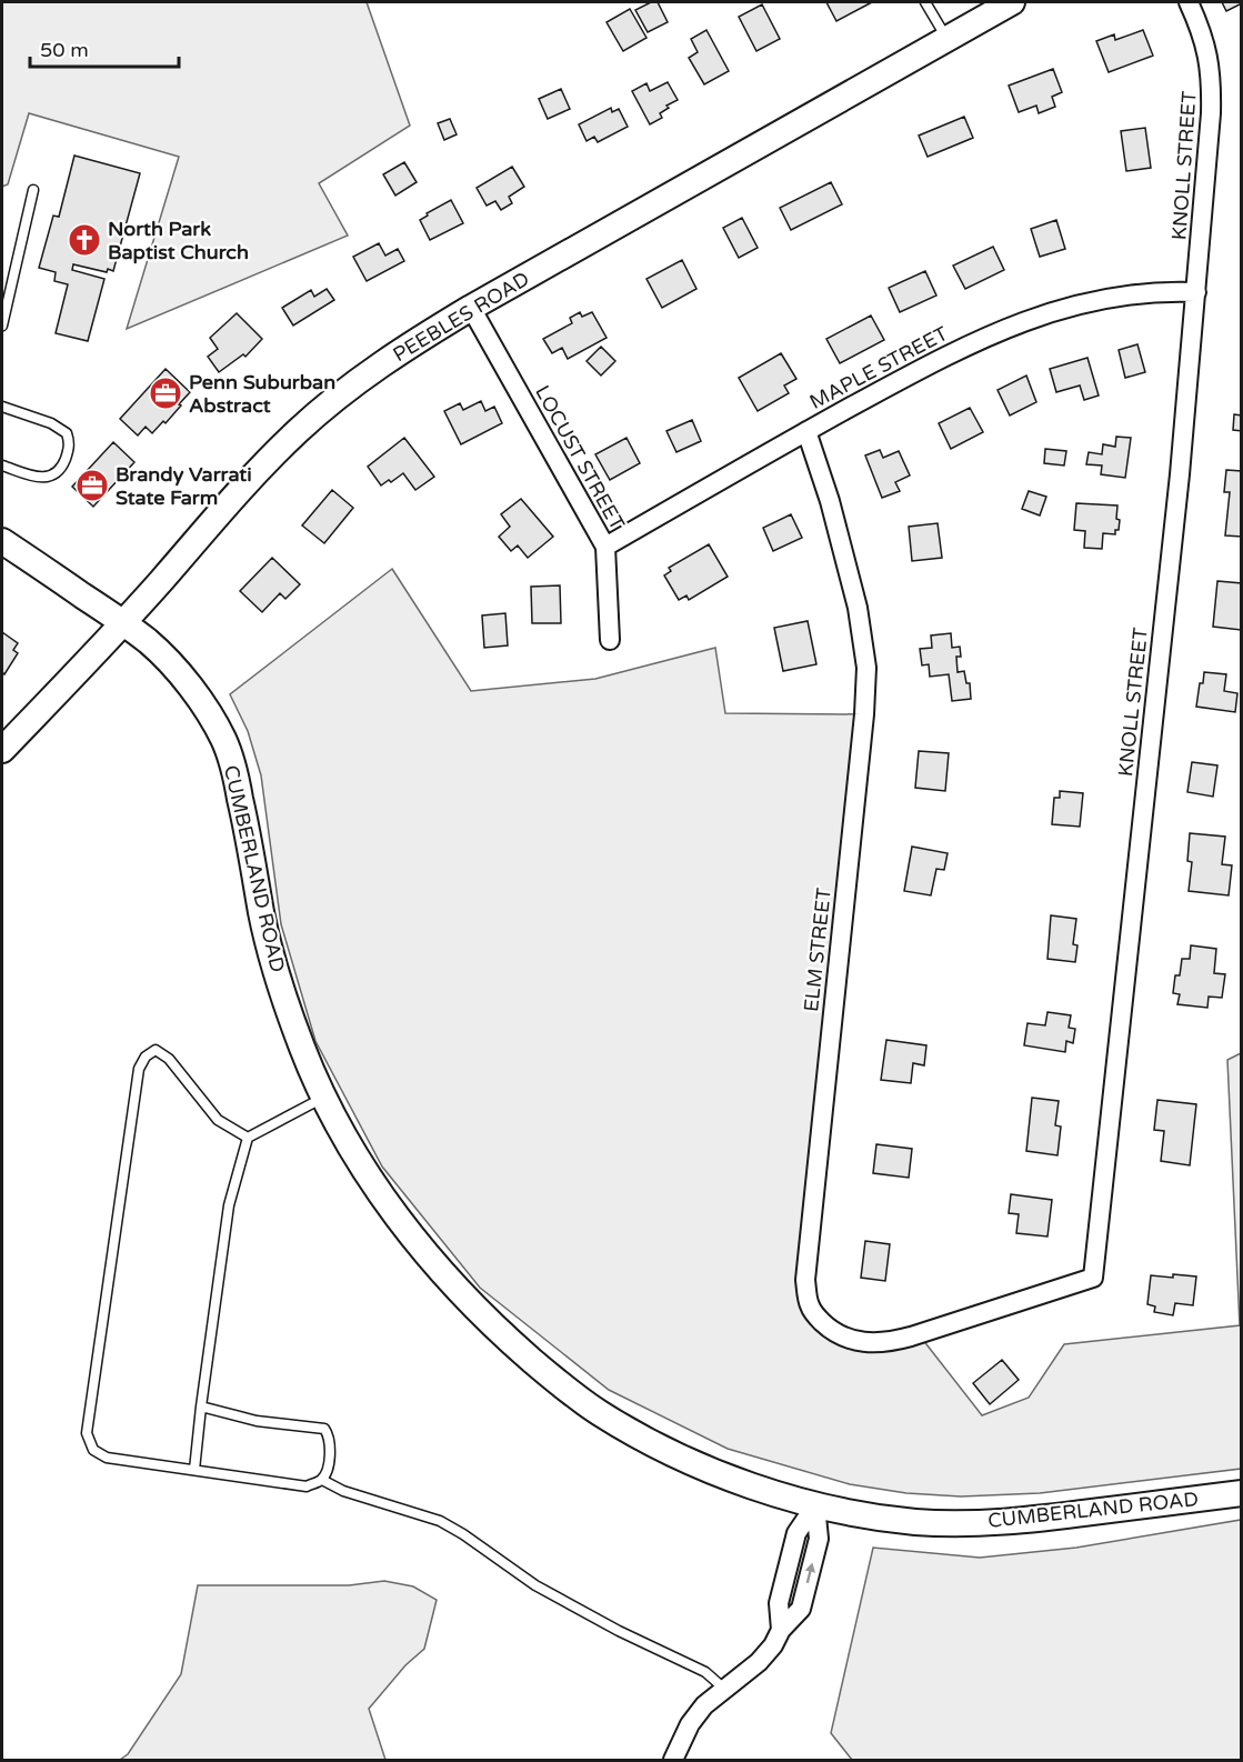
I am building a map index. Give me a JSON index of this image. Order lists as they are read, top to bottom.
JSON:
{
  "streets": {
    "street": [
      "KNOLL STREET",
      "PEEBLES ROAD",
      "MAPLE STREET",
      "LOCUST STREET",
      "CUMBERLAND ROAD",
      "ELM STREET"
    ]
  },
  "crossings": [
    ["KNOLL STREET", "MAPLE STREET"],
    ["KNOLL STREET", "ELM STREET"],
    ["PEEBLES ROAD", "LOCUST STREET"],
    ["PEEBLES ROAD", "CUMBERLAND ROAD"],
    ["MAPLE STREET", "LOCUST STREET"],
    ["MAPLE STREET", "ELM STREET"]
  ],
  "places": {
    "church": ["North Park Baptist Church"],
    "office": ["Penn Suburban Abstract", "Brandy Varrati State Farm"]
  },
  "scale_bar": "50 m"
}
